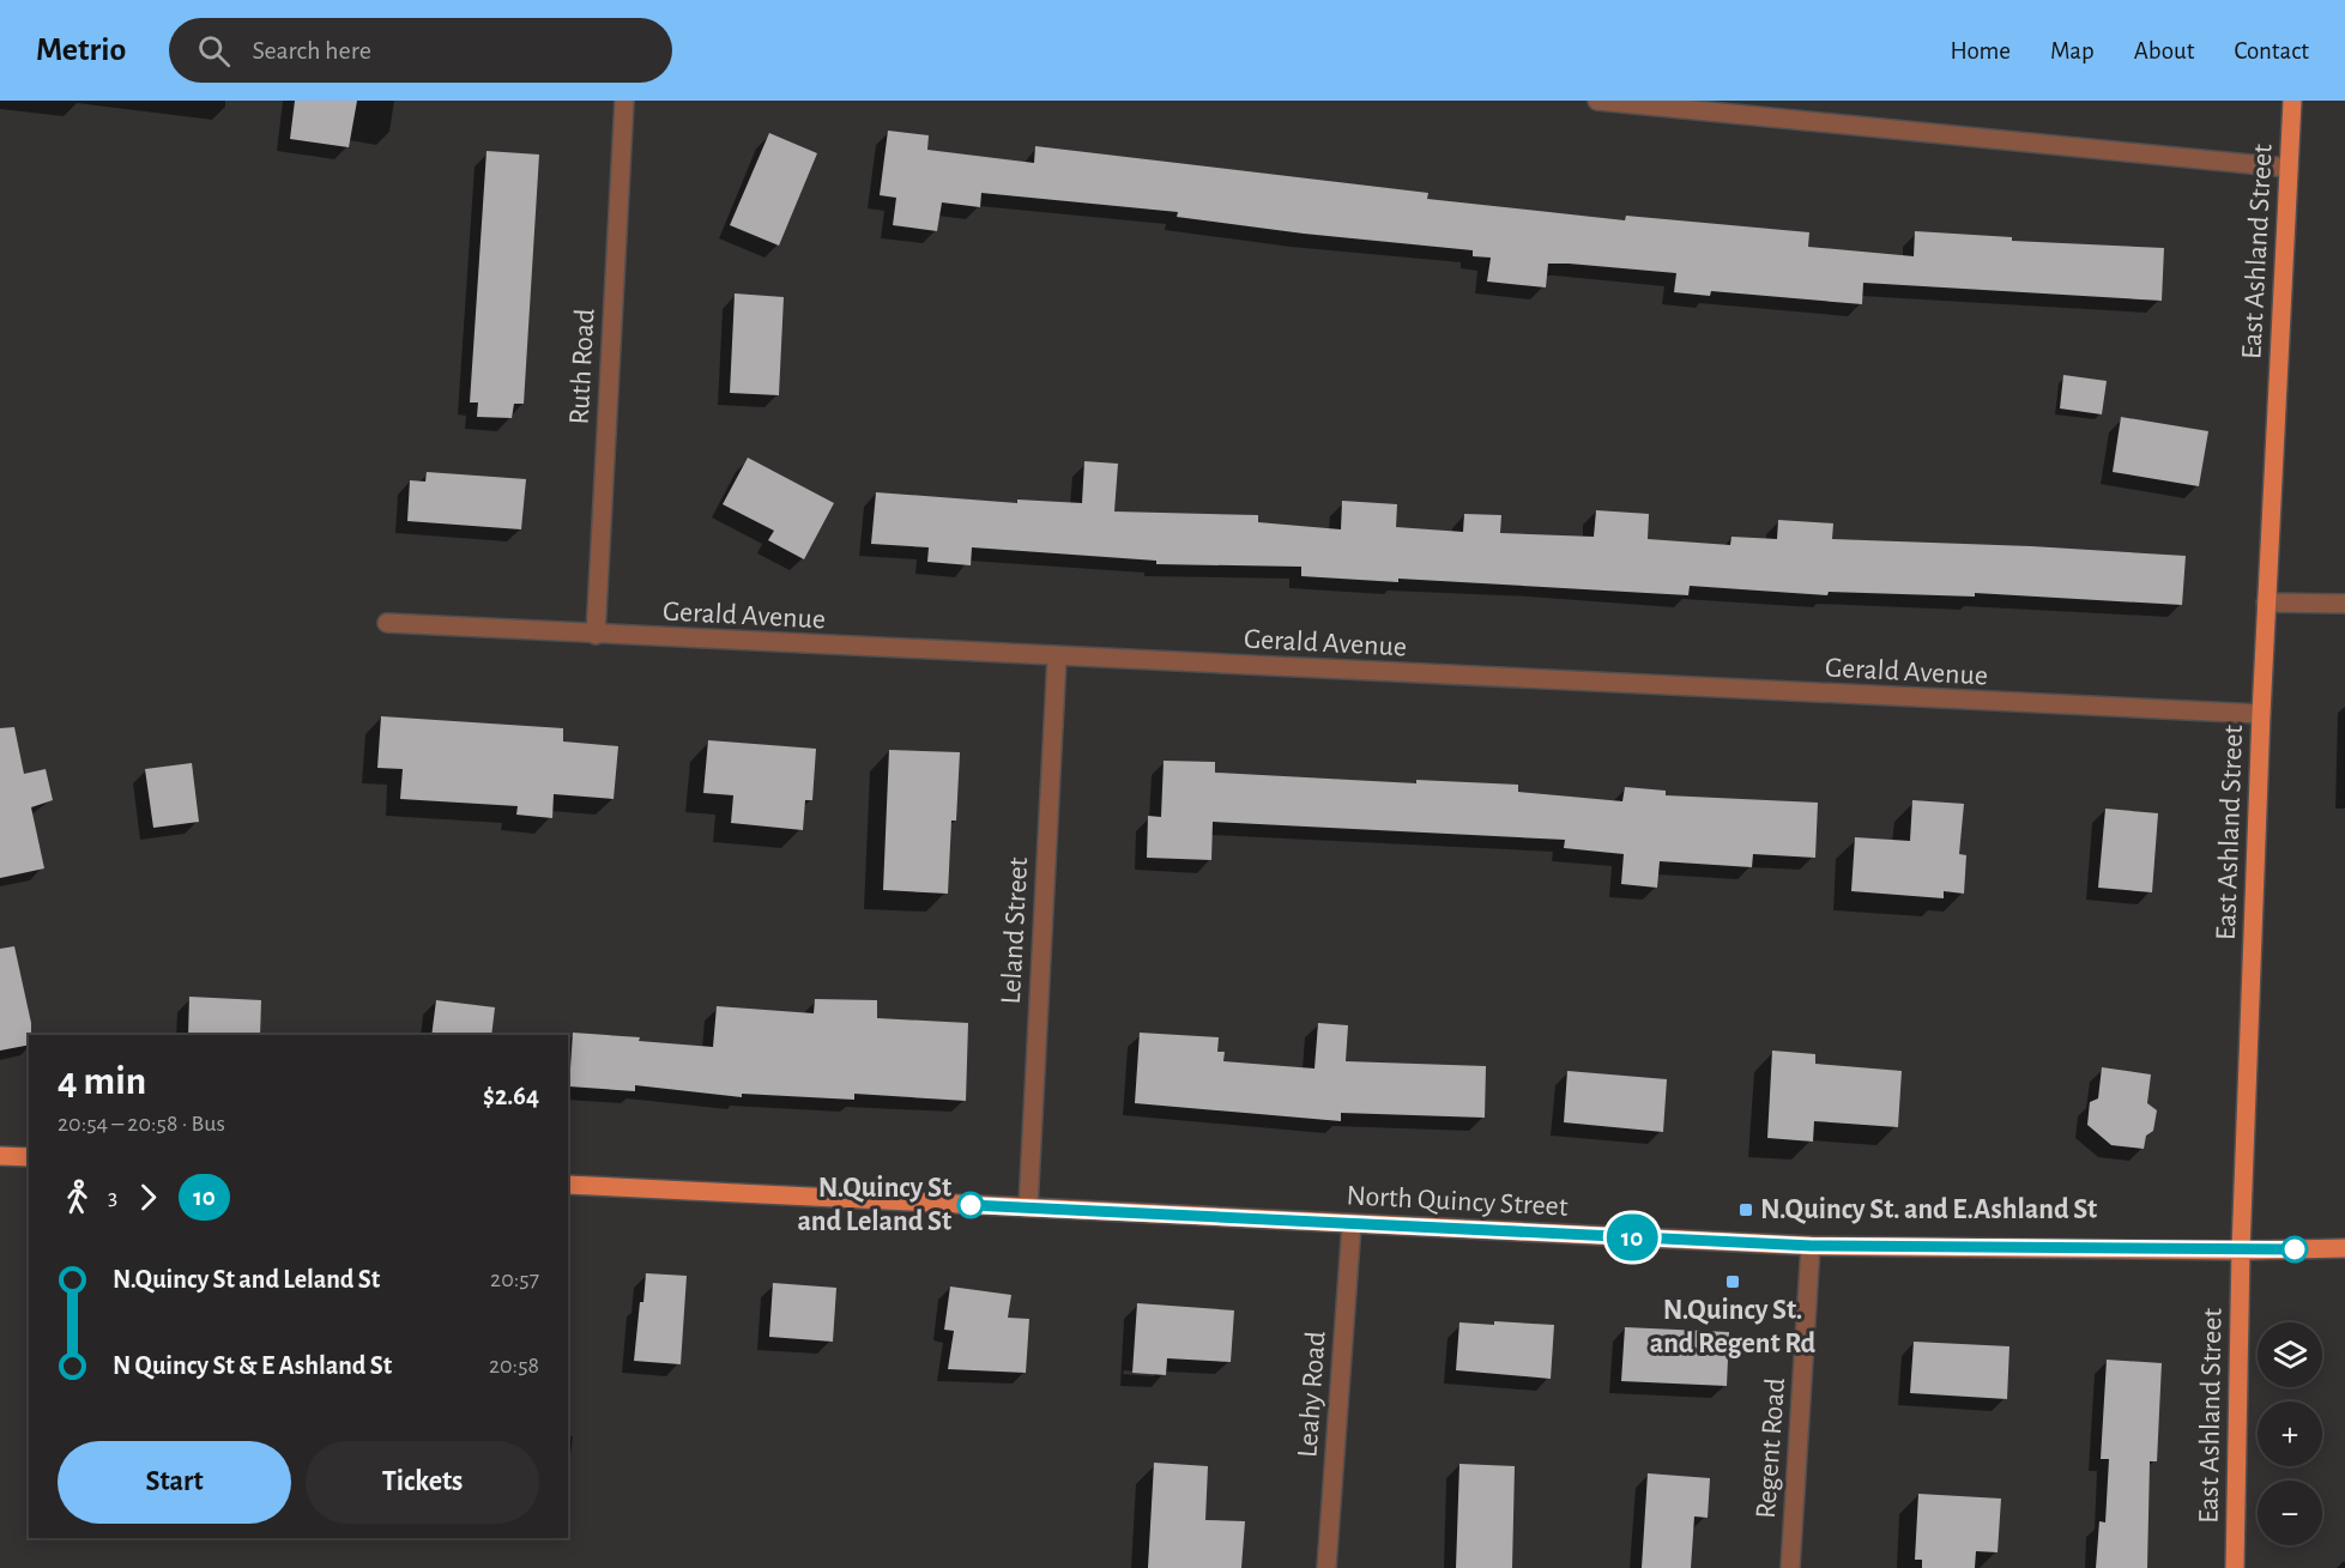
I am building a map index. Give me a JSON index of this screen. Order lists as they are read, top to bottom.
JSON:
{
  "streets": {
    "main road": ["East Ashland Street", "North Quincy Street"],
    "street": [
      "Ruth Road",
      "Gerald Avenue",
      "Leland Street",
      "Leahy Road",
      "Regent Road"
    ]
  },
  "crossings": [
    ["East Ashland Street", "Gerald Avenue"],
    ["East Ashland Street", "North Quincy Street"],
    ["Ruth Road", "Gerald Avenue"],
    ["Gerald Avenue", "Leland Street"],
    ["Leland Street", "North Quincy Street"],
    ["North Quincy Street", "Leahy Road"],
    ["North Quincy Street", "Regent Road"]
  ],
  "places": {
    "other": ["N.Quincy St and Leland St"],
    "transit": ["N.Quincy St. and E.Ashland St", "N.Quincy St. and Regent Rd"]
  },
  "lines": ["bus line 10"],
  "page": {
    "header": "Metrio",
    "search": "Search here",
    "nav": [
      "Home",
      "Map",
      "About",
      "Contact"
    ],
    "on_map": "10",
    "heading": ["4 min", "20:54 – 20:58 · Bus", "$2.64"],
    "legs": ["3", "10"],
    "list": [
      {
        "name": "N.Quincy St and Leland St",
        "value": "20:57"
      },
      {
        "name": "N Quincy St & E Ashland St",
        "value": "20:58"
      }
    ],
    "map_buttons": ["+", "−"],
    "buttons": ["Start", "Tickets"]
  }
}
